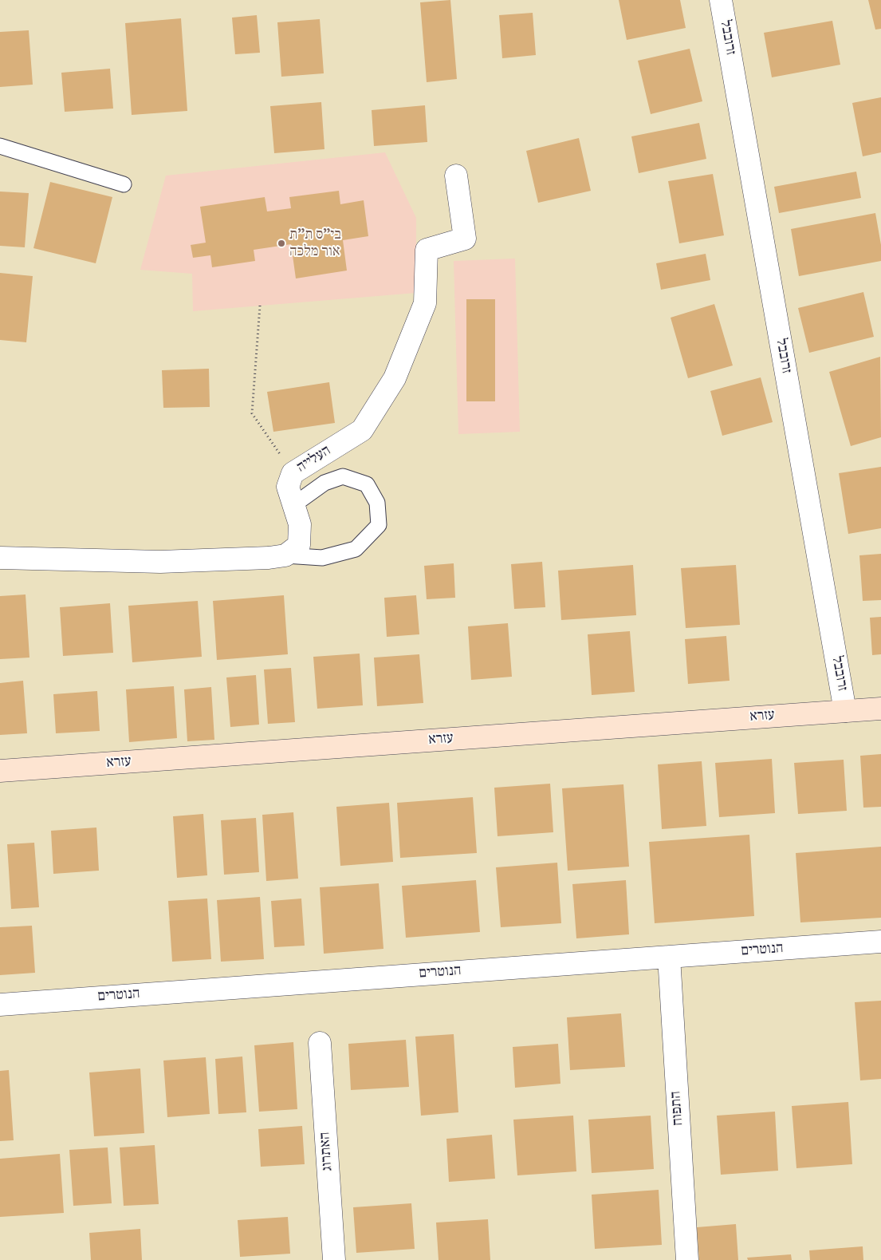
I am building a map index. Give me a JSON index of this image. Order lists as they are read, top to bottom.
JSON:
{
  "streets": {
    "street": [
      "זרובבל",
      "העלייה",
      "עזרא",
      "הנוטרים",
      "התפוח",
      "האתרוג"
    ]
  },
  "crossings": [
    ["זרובבל", "עזרא"],
    ["הנוטרים", "התפוח"]
  ],
  "places": ["בי\"ס ת\"ת אור מלכה"]
}
